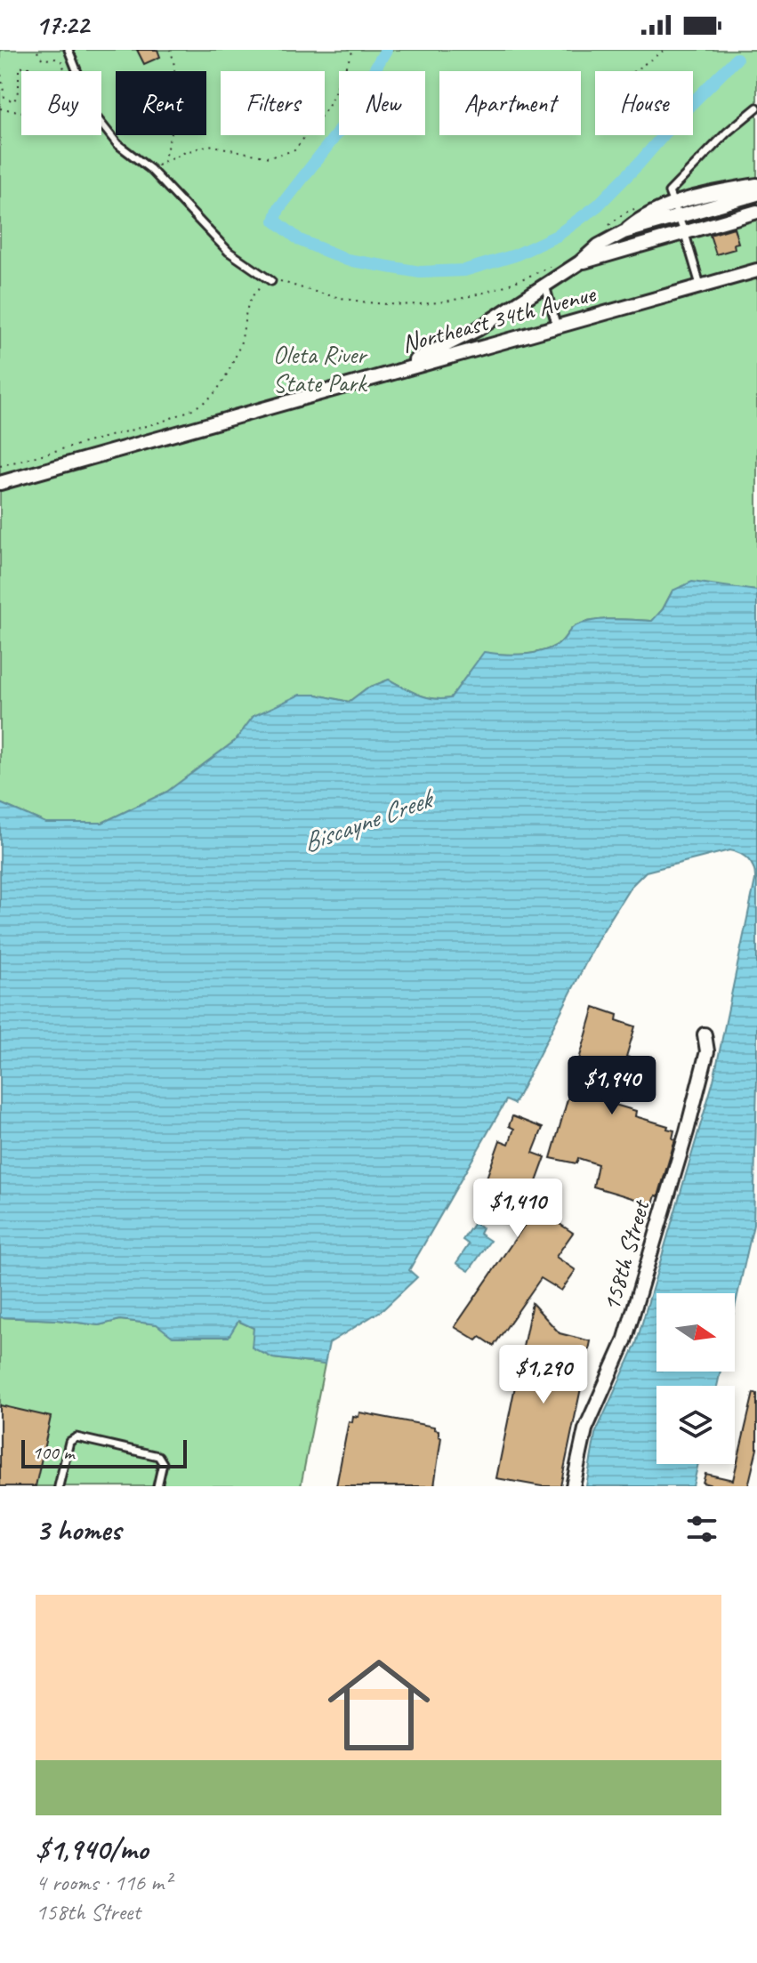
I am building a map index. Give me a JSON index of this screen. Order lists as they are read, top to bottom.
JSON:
{
  "streets": {
    "street": ["Northeast 34th Avenue", "158th Street"]
  },
  "water": ["Biscayne Creek"],
  "parks": ["Oleta River State Park"],
  "scale_bar": "100 m",
  "north": "right",
  "page": {
    "status": "17:22",
    "chip": [
      "Buy",
      "Rent",
      "Filters",
      "New",
      "Apartment",
      "House"
    ],
    "price": ["$1,940", "$1,410", "$1,290"],
    "scale": "100 m",
    "heading": "3 homes",
    "list": [
      {
        "name": "$1,940/mo",
        "note": "4 rooms · 116 m² · 158th Street"
      }
    ]
  }
}
